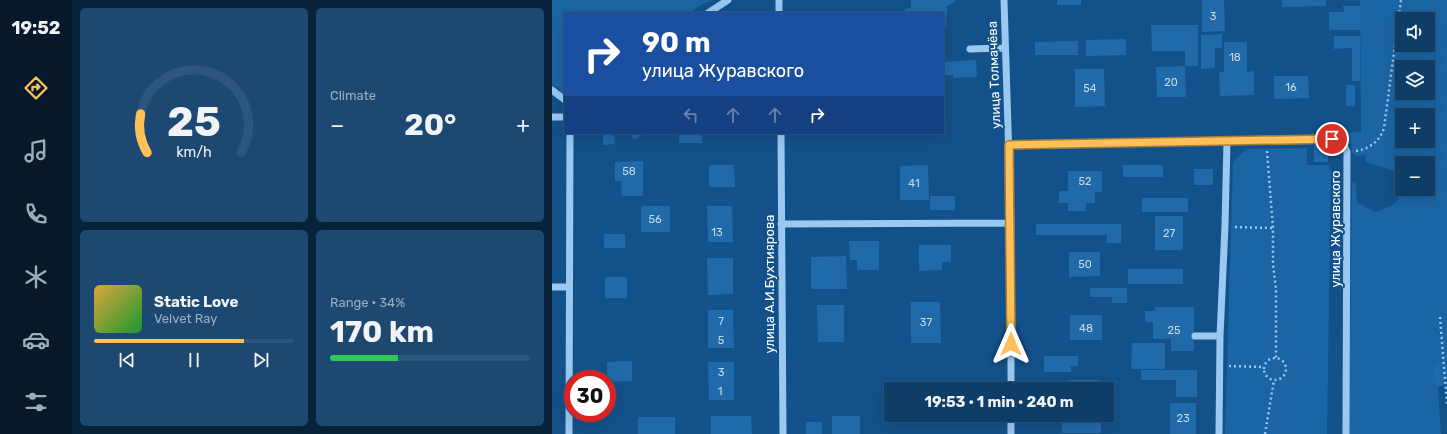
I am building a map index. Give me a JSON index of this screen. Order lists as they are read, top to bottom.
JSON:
{
  "streets": {
    "street": ["улица Толмачёва", "улица Журавского", "улица А.И.Бухтиярова"]
  },
  "crossings": [
    ["улица Толмачёва", "улица Журавского"]
  ],
  "house_numbers": [
    "3",
    "18",
    "20",
    "16",
    "54",
    "58",
    "52",
    "41",
    "56",
    "13",
    "27",
    "50",
    "7",
    "37",
    "48",
    "25",
    "5",
    "3",
    "1",
    "23"
  ],
  "page": {
    "tabs": "19:52",
    "tile": [
      "Climate",
      ["Range · 34%", "170 km"]
    ],
    "map_buttons": ["+", "−"],
    "turn": ["90 m", "улица Журавского"],
    "heat": ["−", "20°", "+"],
    "song": ["Static Love", "Velvet Ray"],
    "limit": "30",
    "trip": "19:53 · 1 min · 240 m",
    "gauge": ["25", "km/h"]
  }
}
